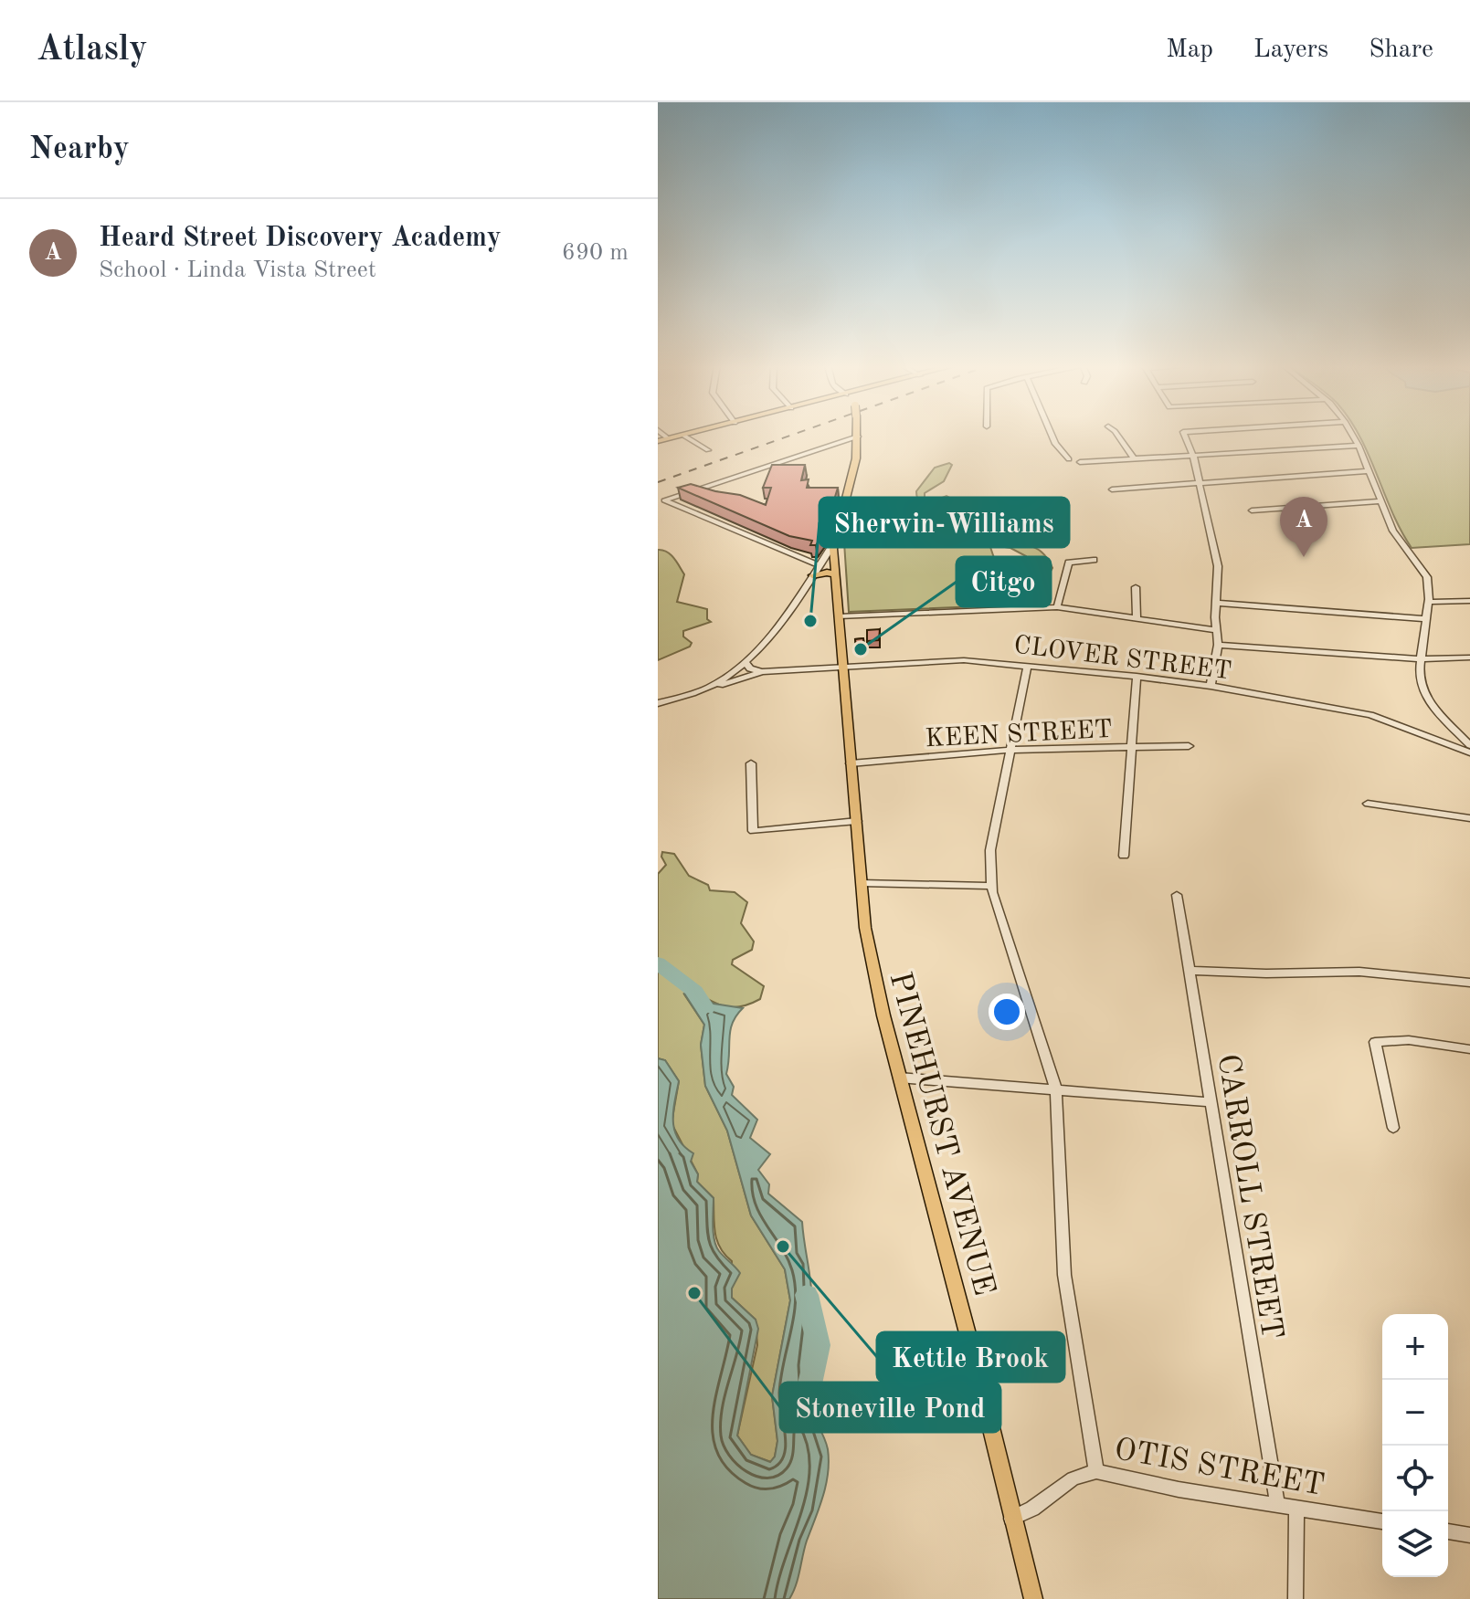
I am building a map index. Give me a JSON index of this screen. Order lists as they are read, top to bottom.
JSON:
{
  "streets": {
    "main road": ["PINEHURST AVENUE"],
    "street": [
      "CLOVER STREET",
      "KEEN STREET",
      "CARROLL STREET",
      "OTIS STREET"
    ]
  },
  "crossings": [
    ["CLOVER STREET", "PINEHURST AVENUE"],
    ["KEEN STREET", "PINEHURST AVENUE"],
    ["PINEHURST AVENUE", "OTIS STREET"],
    ["CARROLL STREET", "OTIS STREET"]
  ],
  "places": [
    "Sherwin-Williams",
    "Citgo",
    "Kettle Brook",
    "Stoneville Pond"
  ],
  "page": {
    "header": "Atlasly",
    "nav": ["Map", "Layers", "Share"],
    "heading": "Nearby",
    "list": [
      {
        "mark": "A",
        "name": "Heard Street Discovery Academy",
        "note": "School · Linda Vista Street",
        "value": "690 m"
      }
    ],
    "pins": "A",
    "map_buttons": ["+", "−"]
  }
}
